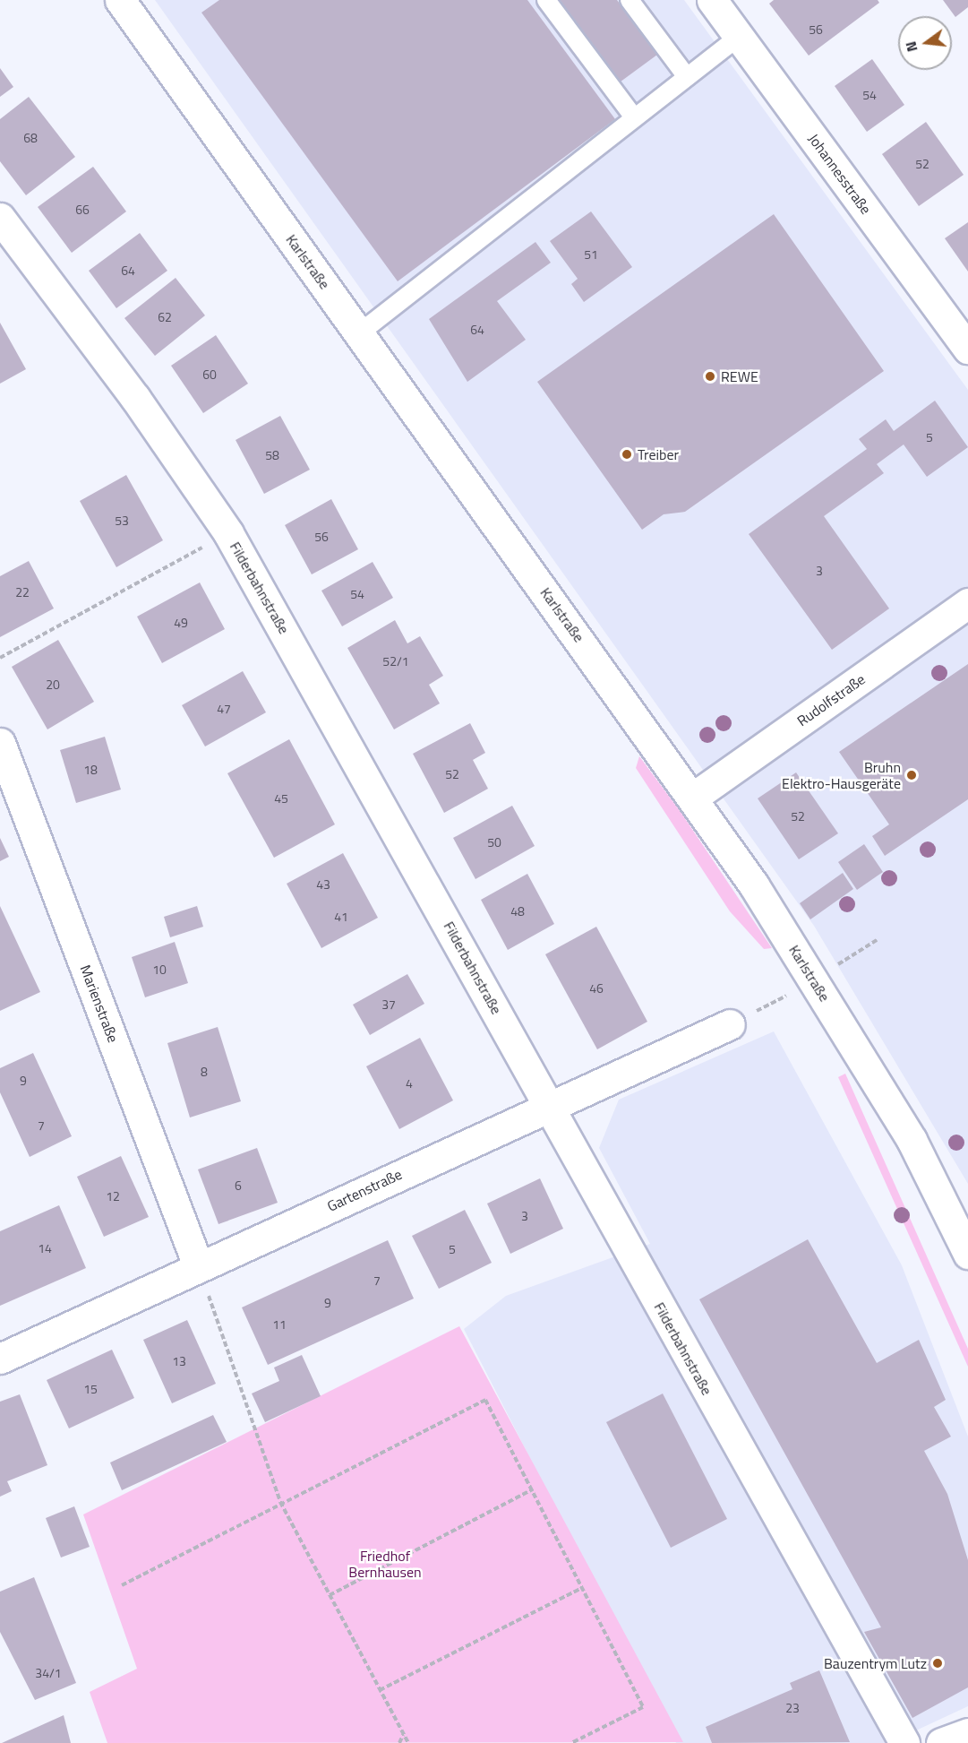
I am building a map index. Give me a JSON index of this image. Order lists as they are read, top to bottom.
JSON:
{
  "streets": {
    "street": [
      "Johannesstraße",
      "Karlstraße",
      "Filderbahnstraße",
      "Rudolfstraße",
      "Marienstraße",
      "Gartenstraße"
    ]
  },
  "crossings": [
    ["Karlstraße", "Rudolfstraße"],
    ["Filderbahnstraße", "Gartenstraße"],
    ["Marienstraße", "Gartenstraße"]
  ],
  "parks": ["Friedhof Bernhausen"],
  "places": [
    "REWE",
    "Treiber",
    "Bruhn Elektro-Hausgeräte",
    "Bauzentrym Lutz"
  ],
  "house_numbers": [
    "56",
    "54",
    "68",
    "52",
    "66",
    "51",
    "64",
    "62",
    "64",
    "60",
    "5",
    "58",
    "53",
    "56",
    "3",
    "22",
    "54",
    "49",
    "52/1",
    "20",
    "47",
    "18",
    "52",
    "45",
    "52",
    "50",
    "43",
    "48",
    "41",
    "10",
    "46",
    "37",
    "8",
    "9",
    "4",
    "7",
    "6",
    "12",
    "3",
    "14",
    "5",
    "7",
    "9",
    "11",
    "13",
    "15",
    "34/1",
    "23"
  ],
  "north": "left"
}
